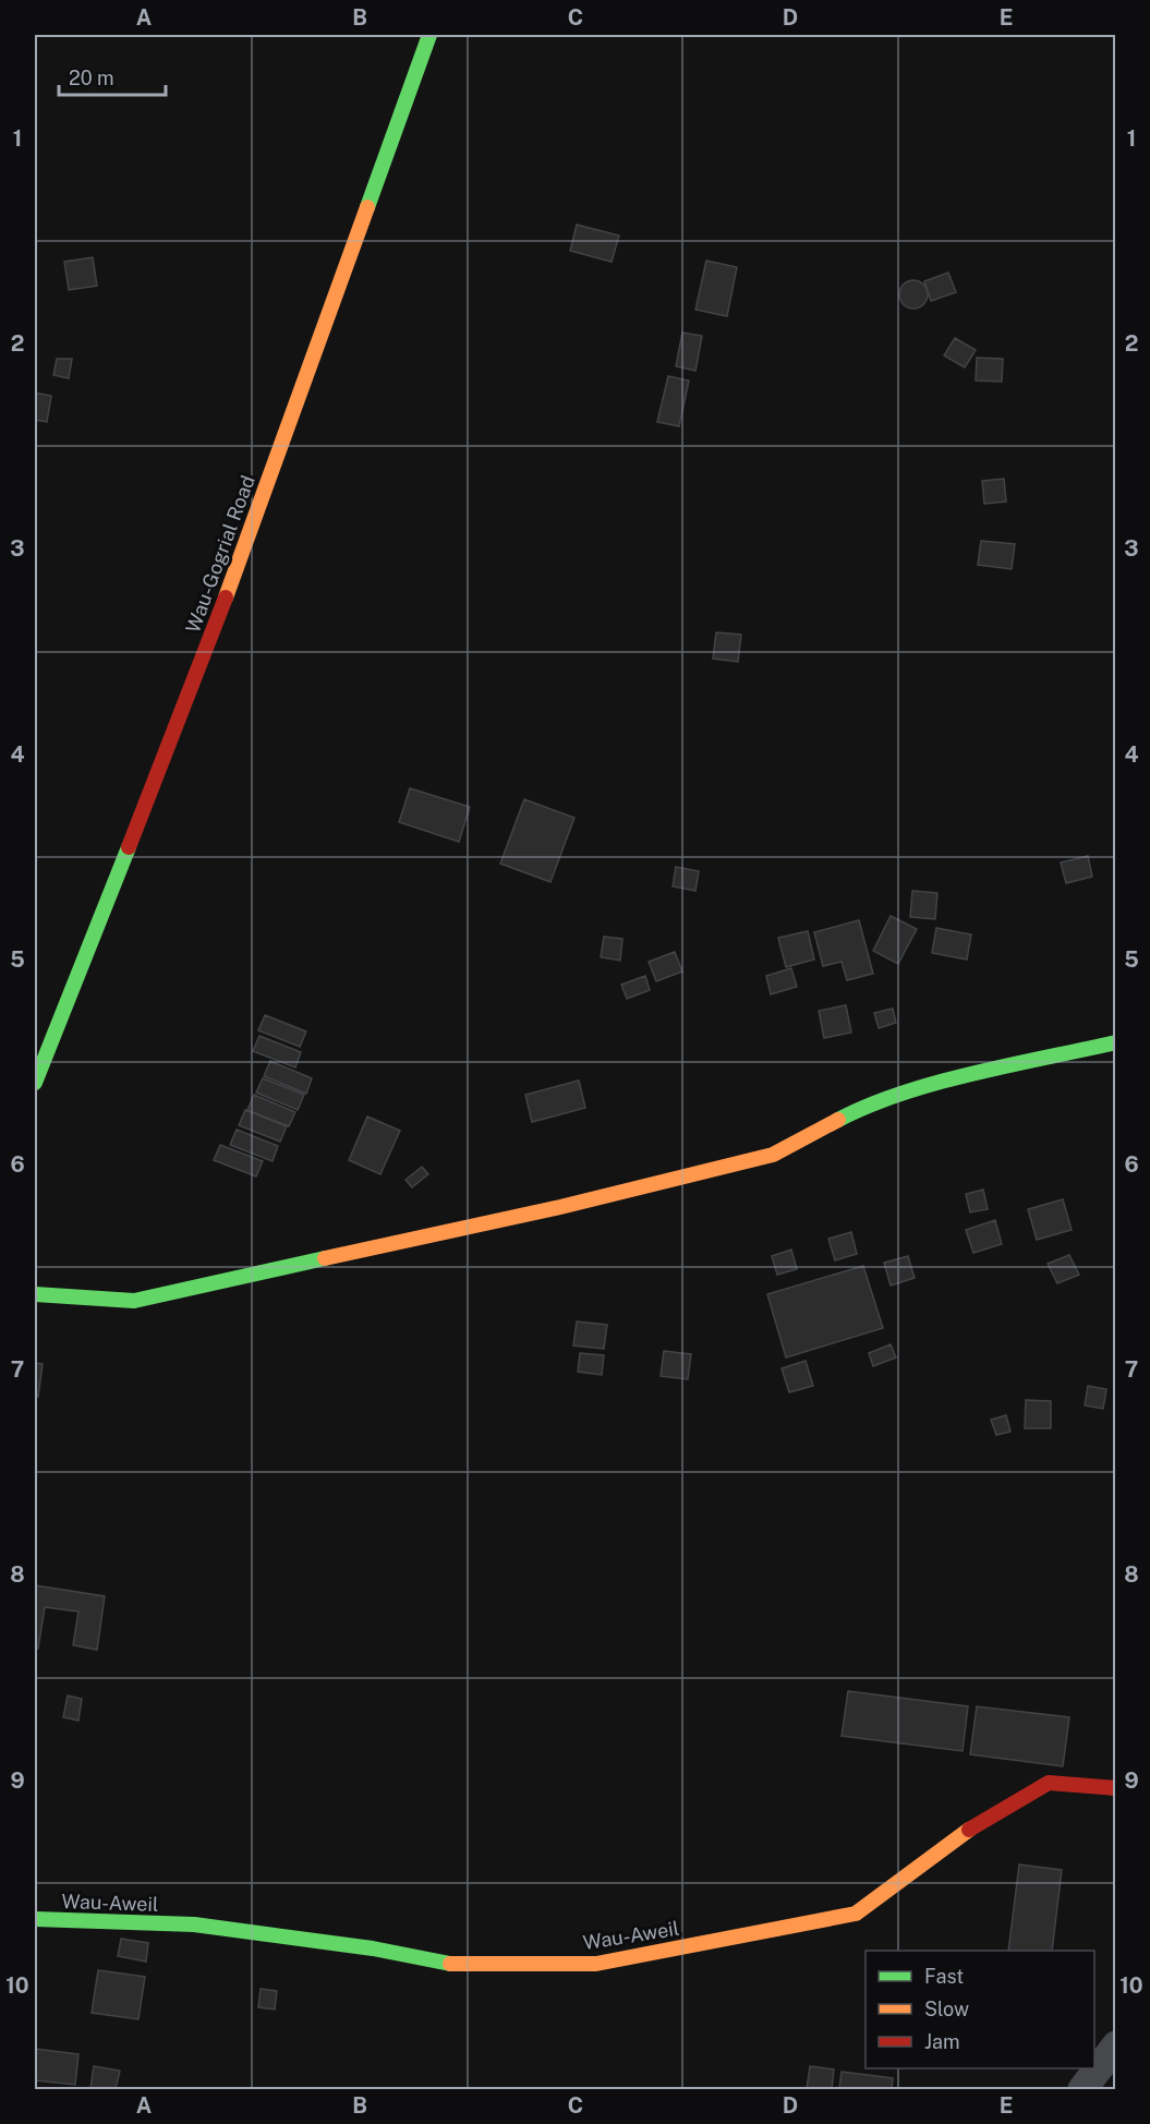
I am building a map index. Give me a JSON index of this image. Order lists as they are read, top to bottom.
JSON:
{
  "streets": {
    "street": ["Wau-Gogrial Road", "Wau-Aweil"]
  },
  "legend": ["Fast", "Slow", "Jam"],
  "scale_bar": "20 m",
  "grid": {
    "columns": [
      "A",
      "B",
      "C",
      "D",
      "E"
    ],
    "rows": [
      "1",
      "2",
      "3",
      "4",
      "5",
      "6",
      "7",
      "8",
      "9",
      "10"
    ]
  }
}
